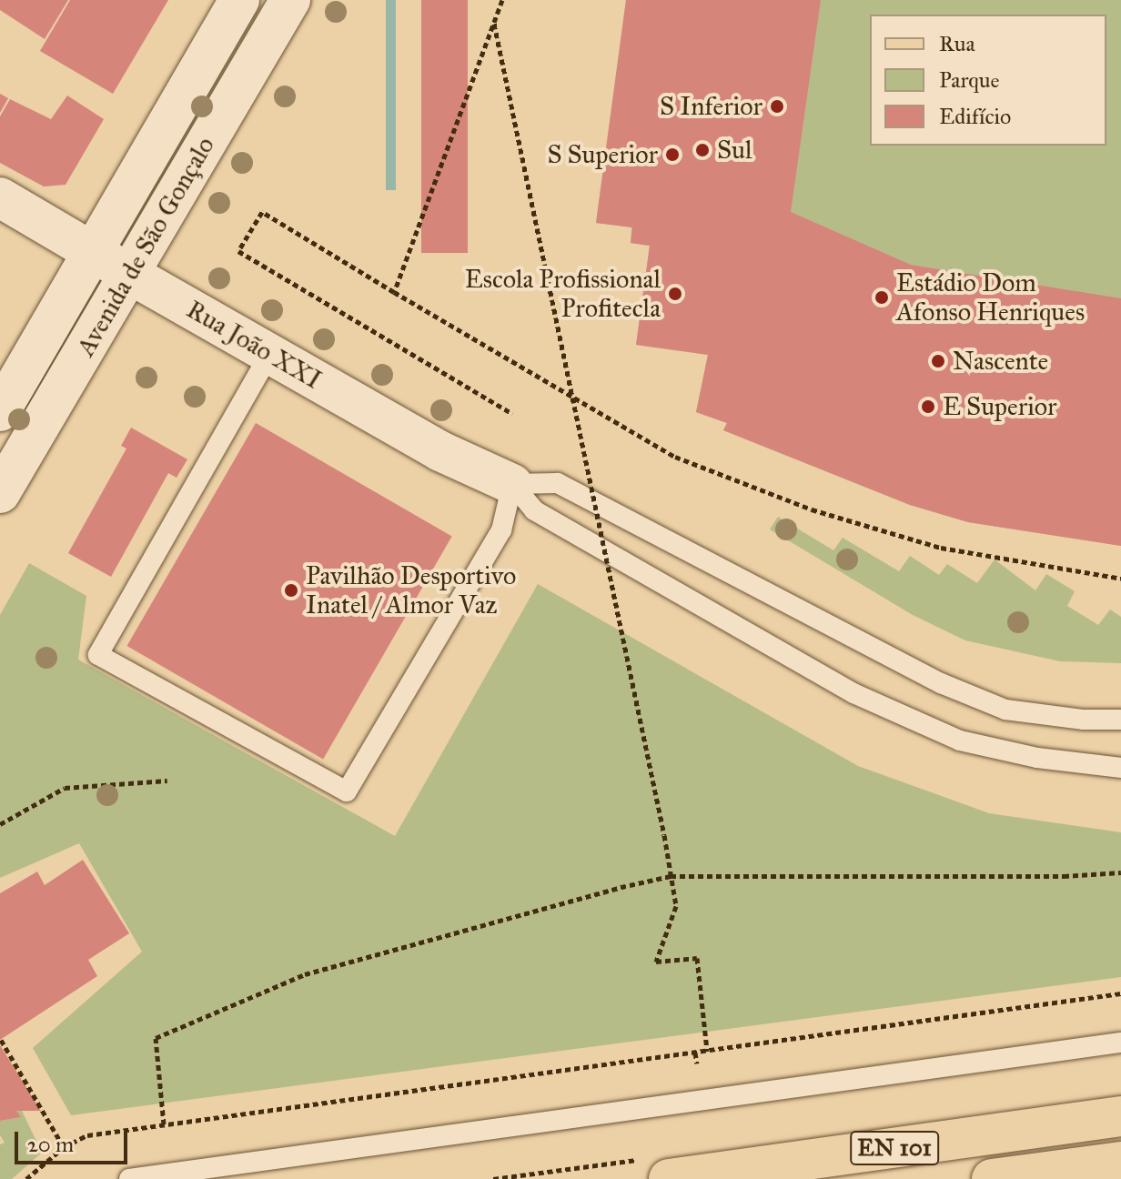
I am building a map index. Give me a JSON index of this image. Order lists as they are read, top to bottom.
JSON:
{
  "streets": {
    "main road": ["EN 101"],
    "street": ["Avenida de São Gonçalo", "Rua João XXI"]
  },
  "crossings": [
    ["Avenida de São Gonçalo", "Rua João XXI"]
  ],
  "places": [
    "S Inferior",
    "Sul",
    "S Superior",
    "Escola Profissional Profitecla",
    "Estádio Dom Afonso Henriques",
    "Nascente",
    "E Superior",
    "Pavilhão Desportivo Inatel / Almor Vaz"
  ],
  "legend": ["Rua", "Parque", "Edifício"],
  "scale_bar": "20 m"
}
